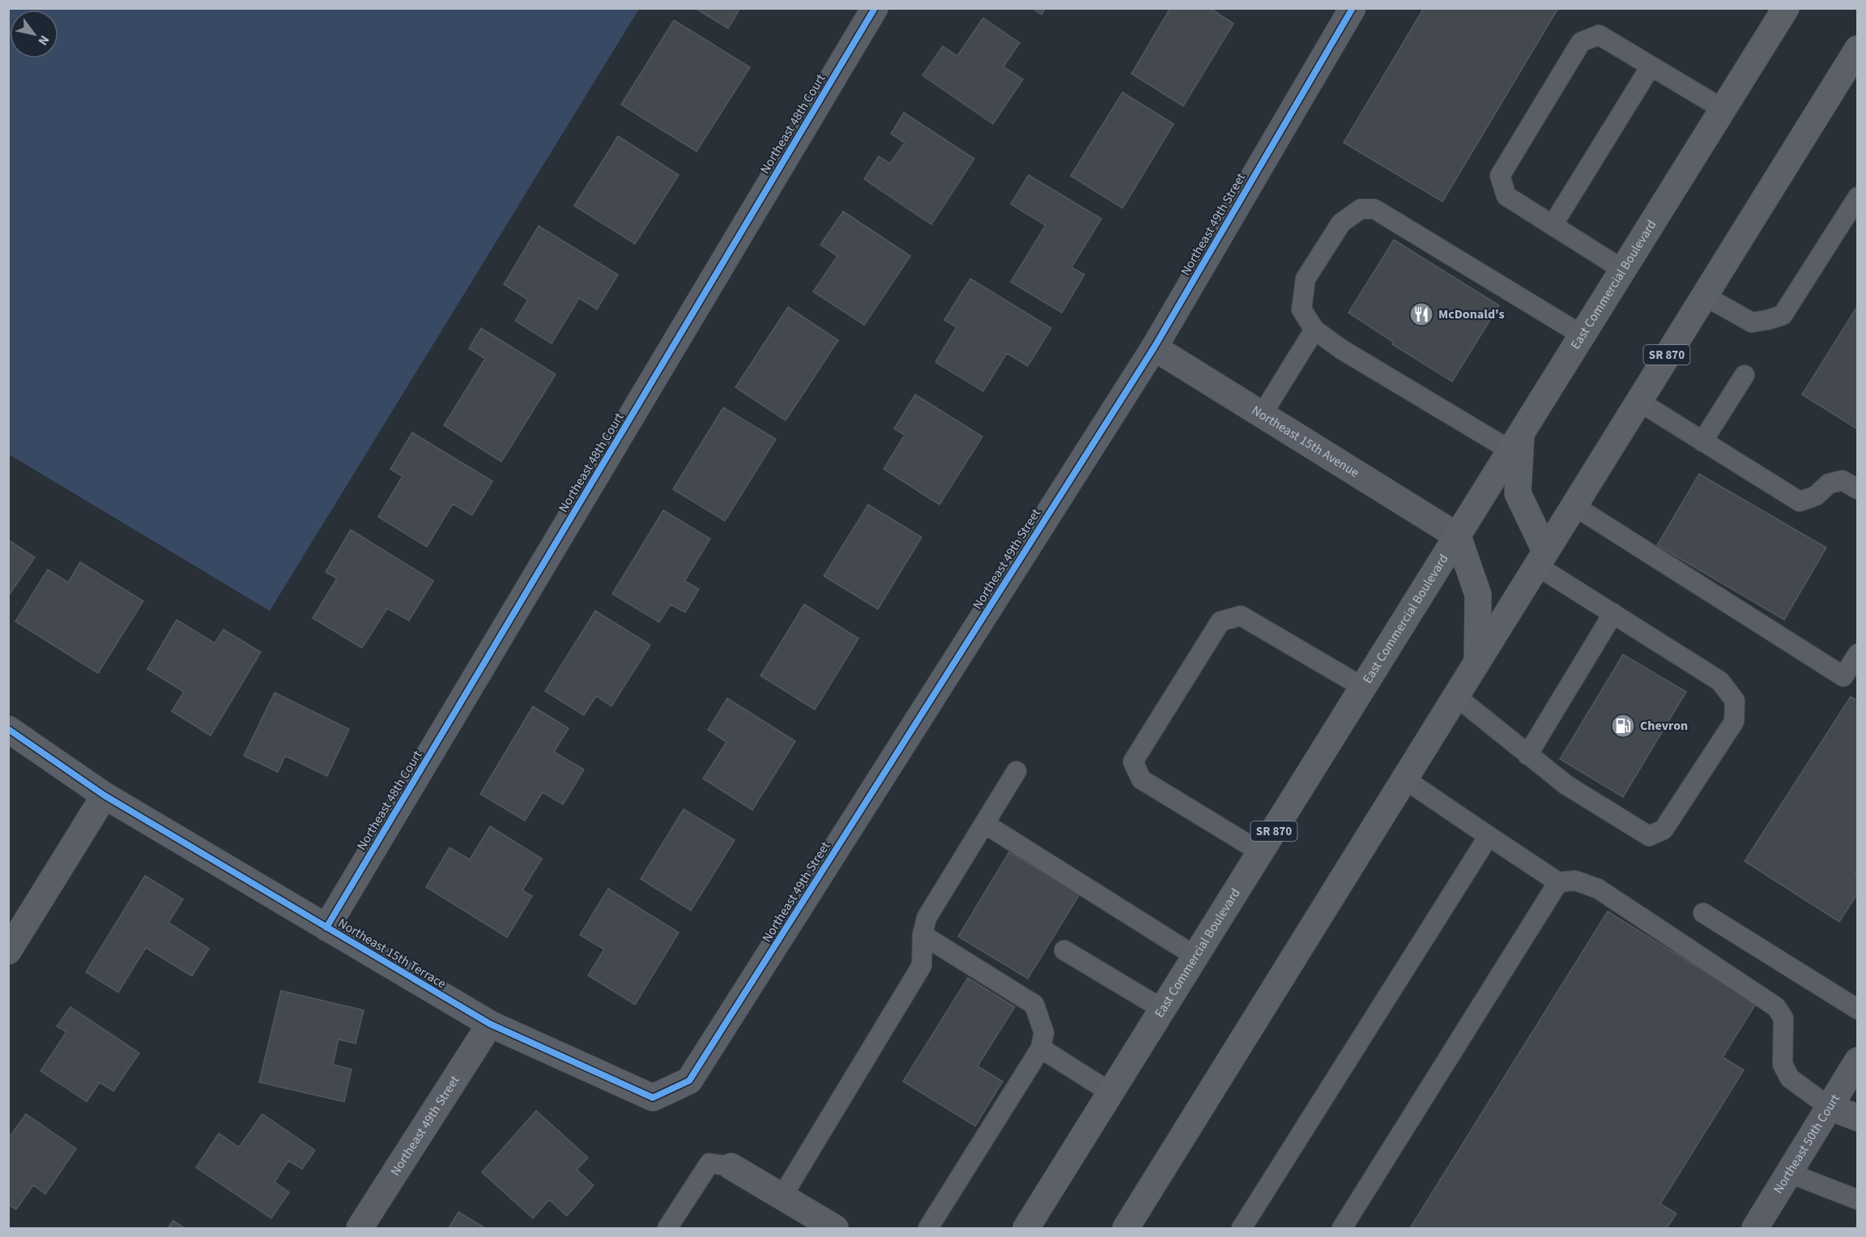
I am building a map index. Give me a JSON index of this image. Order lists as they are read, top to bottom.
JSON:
{
  "streets": {
    "main road": ["East Commercial Boulevard", "SR 870"],
    "street": [
      "Northeast 48th Court",
      "Northeast 49th Street",
      "Northeast 15th Avenue",
      "Northeast 15th Terrace",
      "Northeast 50th Court"
    ]
  },
  "crossings": [
    ["Northeast 48th Court", "Northeast 15th Terrace"],
    ["Northeast 49th Street", "Northeast 15th Avenue"],
    ["Northeast 49th Street", "Northeast 15th Terrace"],
    ["East Commercial Boulevard", "Northeast 15th Avenue"]
  ],
  "places": {
    "restaurant": ["McDonald's"],
    "fuel station": ["Chevron"]
  },
  "north": "bottom right"
}
